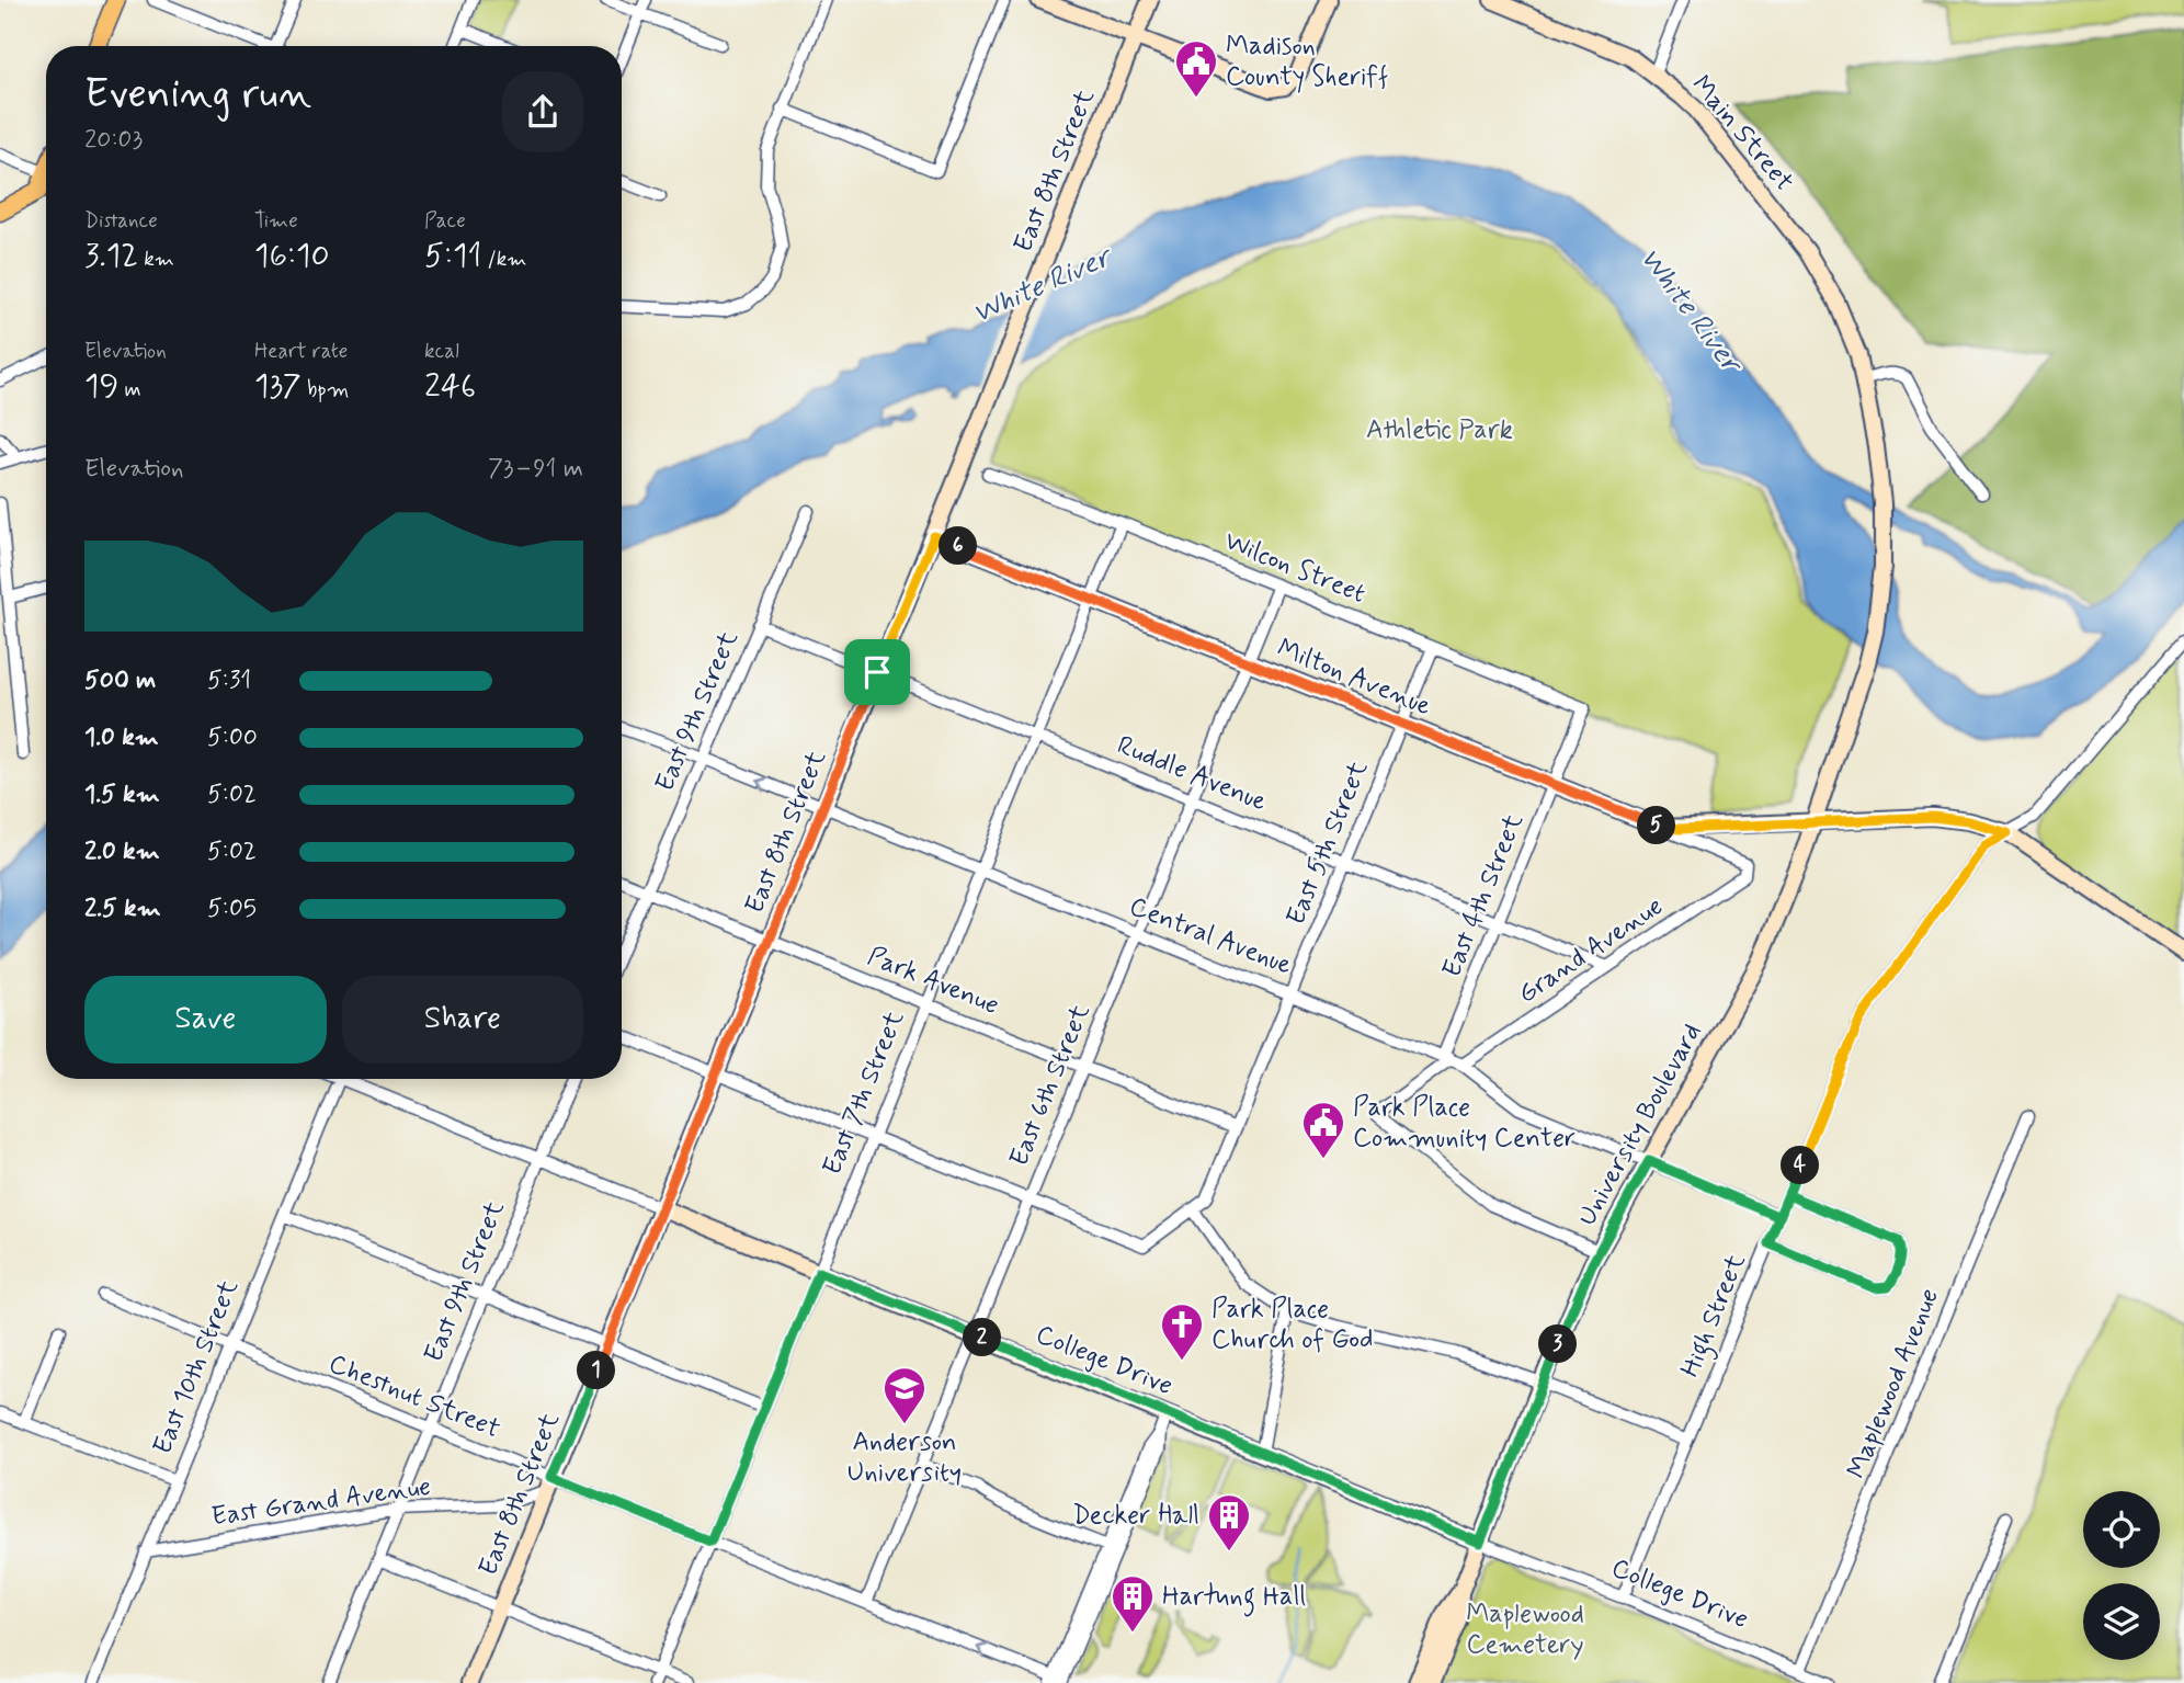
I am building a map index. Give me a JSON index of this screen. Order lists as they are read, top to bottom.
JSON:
{
  "streets": {
    "main road": [
      "Main Street",
      "East 8th Street",
      "Milton Avenue",
      "University Boulevard",
      "College Drive"
    ],
    "street": [
      "Wilcon Street",
      "East 9th Street",
      "Ruddle Avenue",
      "East 5th Street",
      "East 4th Street",
      "Central Avenue",
      "Grand Avenue",
      "Park Avenue",
      "East 6th Street",
      "East 7th Street",
      "High Street",
      "East 10th Street",
      "Maplewood Avenue",
      "Chestnut Street",
      "East Grand Avenue"
    ]
  },
  "crossings": [
    ["Main Street", "University Boulevard"],
    ["East 8th Street", "Milton Avenue"],
    ["East 8th Street", "Ruddle Avenue"],
    ["East 8th Street", "Central Avenue"],
    ["East 8th Street", "Park Avenue"],
    ["East 8th Street", "College Drive"],
    ["East 8th Street", "Chestnut Street"],
    ["East 8th Street", "East Grand Avenue"],
    ["Wilcon Street", "East 5th Street"],
    ["Wilcon Street", "East 4th Street"],
    ["Wilcon Street", "East 6th Street"],
    ["Wilcon Street", "East 7th Street"],
    ["Milton Avenue", "East 5th Street"],
    ["Milton Avenue", "East 4th Street"],
    ["Milton Avenue", "Grand Avenue"],
    ["Milton Avenue", "East 6th Street"],
    ["Milton Avenue", "East 7th Street"],
    ["East 9th Street", "Ruddle Avenue"],
    ["East 9th Street", "Central Avenue"],
    ["East 9th Street", "Park Avenue"],
    ["East 9th Street", "College Drive"],
    ["East 9th Street", "Chestnut Street"],
    ["East 9th Street", "East Grand Avenue"],
    ["Ruddle Avenue", "East 5th Street"],
    ["Ruddle Avenue", "East 4th Street"],
    ["Ruddle Avenue", "Grand Avenue"],
    ["Ruddle Avenue", "East 6th Street"],
    ["Ruddle Avenue", "East 7th Street"],
    ["East 5th Street", "Central Avenue"],
    ["East 5th Street", "Park Avenue"],
    ["East 4th Street", "Central Avenue"],
    ["Central Avenue", "Grand Avenue"],
    ["Central Avenue", "East 6th Street"],
    ["Central Avenue", "East 7th Street"],
    ["Central Avenue", "University Boulevard"],
    ["Central Avenue", "High Street"],
    ["Park Avenue", "East 6th Street"],
    ["Park Avenue", "East 7th Street"],
    ["East 6th Street", "College Drive"],
    ["East 6th Street", "Chestnut Street"],
    ["East 7th Street", "College Drive"],
    ["East 7th Street", "Chestnut Street"],
    ["University Boulevard", "College Drive"],
    ["High Street", "College Drive"],
    ["College Drive", "Maplewood Avenue"],
    ["East 10th Street", "Chestnut Street"],
    ["East 10th Street", "East Grand Avenue"],
    ["Chestnut Street", "East Grand Avenue"]
  ],
  "water": ["White River"],
  "parks": ["Athletic Park", "Maplewood Cemetery"],
  "places": {
    "public building": ["Madison County Sheriff", "Park Place Community Center"],
    "church": ["Park Place Church of God"],
    "school or university": ["Anderson University"],
    "building": ["Decker Hall", "Hartung Hall"]
  },
  "page": {
    "heading": ["Evening run", "20:03"],
    "stats": [
      ["Distance", "3.12 km"],
      ["Time", "16:10"],
      ["Pace", "5:11 /km"],
      ["Elevation", "19 m"],
      ["Heart rate", "137 bpm"],
      ["kcal", "246"]
    ],
    "chart": ["Elevation", "73–91 m"],
    "pins": [
      "6",
      "5",
      "4",
      "2",
      "3",
      "1"
    ],
    "list": [
      {
        "name": "500 m",
        "note": "5:31"
      },
      {
        "name": "1.0 km",
        "note": "5:00"
      },
      {
        "name": "1.5 km",
        "note": "5:02"
      },
      {
        "name": "2.0 km",
        "note": "5:02"
      },
      {
        "name": "2.5 km",
        "note": "5:05"
      }
    ],
    "buttons": ["Save", "Share"]
  }
}
